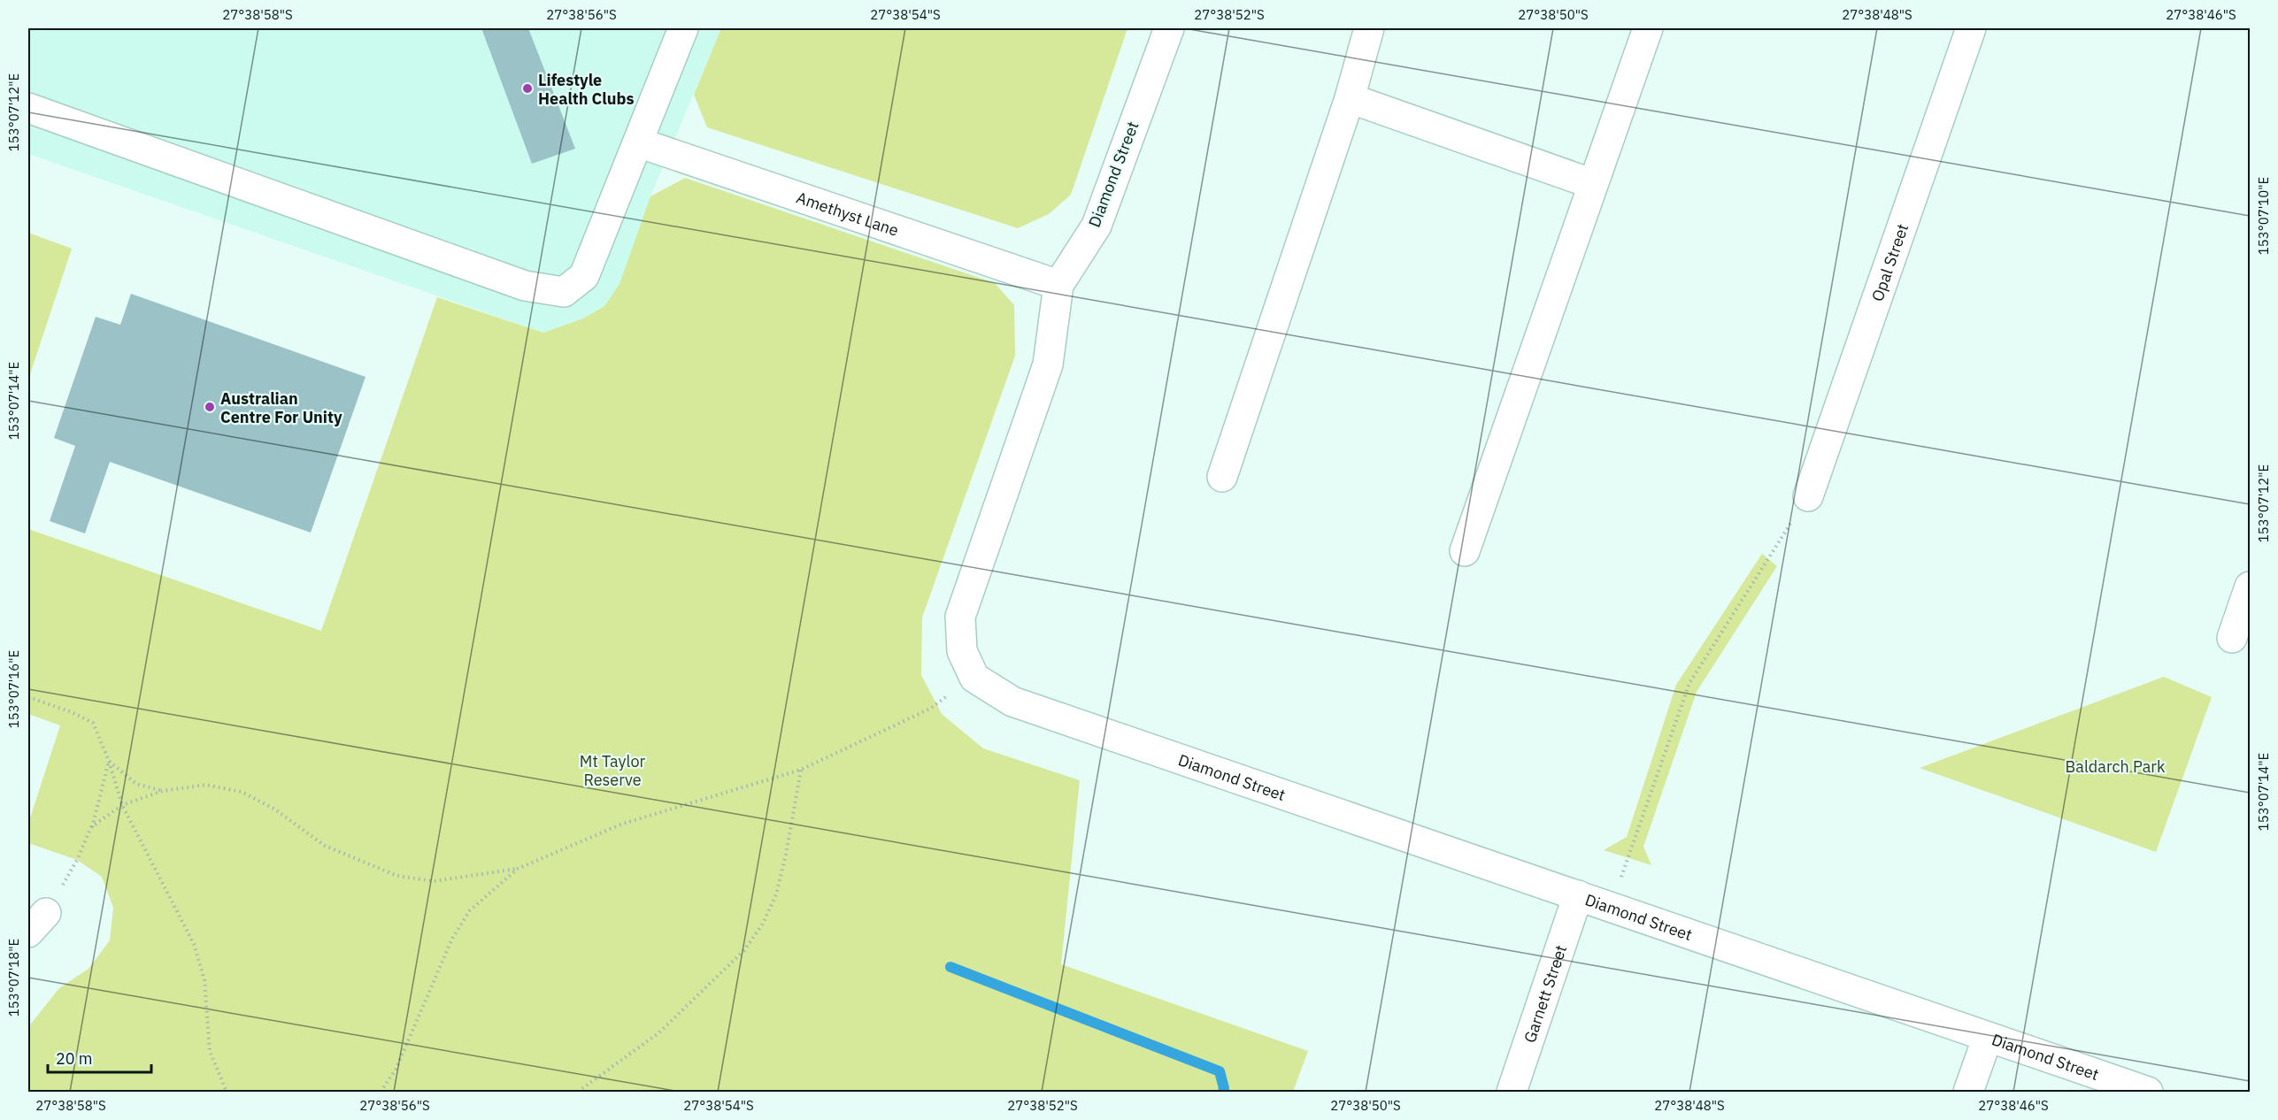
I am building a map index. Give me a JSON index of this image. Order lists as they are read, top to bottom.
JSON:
{
  "streets": {
    "street": [
      "Diamond Street",
      "Amethyst Lane",
      "Opal Street",
      "Garnett Street"
    ]
  },
  "crossings": [
    ["Diamond Street", "Amethyst Lane"],
    ["Diamond Street", "Garnett Street"]
  ],
  "parks": ["Mt Taylor Reserve", "Baldarch Park"],
  "places": ["Lifestyle Health Clubs", "Australian Centre For Unity"],
  "scale_bar": "20 m",
  "coordinates": [
    "27°38'58\"S",
    "27°38'56\"S",
    "27°38'54\"S",
    "27°38'52\"S",
    "27°38'50\"S",
    "27°38'48\"S",
    "27°38'46\"S",
    "153°07'12\"E",
    "153°07'10\"E",
    "153°07'14\"E",
    "153°07'16\"E",
    "153°07'18\"E"
  ]
}
